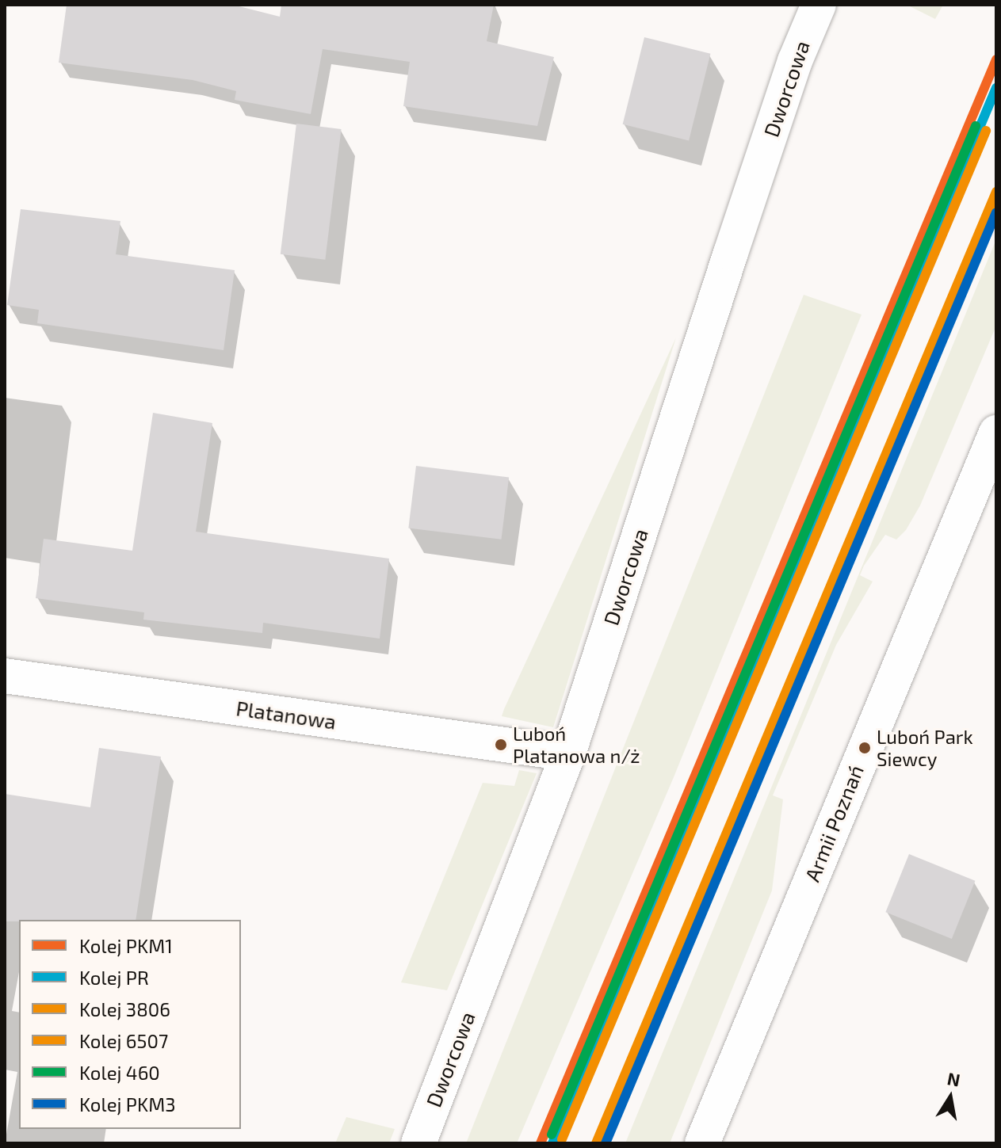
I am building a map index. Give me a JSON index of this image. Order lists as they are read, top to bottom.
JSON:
{
  "streets": {
    "street": ["Dworcowa", "Platanowa", "Armii Poznań"]
  },
  "crossings": [
    ["Dworcowa", "Platanowa"]
  ],
  "places": ["Luboń Platanowa n/ż", "Luboń Park Siewcy"],
  "lines": [
    "rail line PKM1",
    "rail line PR",
    "rail line 460",
    "rail line 3806",
    "rail line 6507",
    "rail line PKM3"
  ],
  "legend": [
    "Kolej PKM1",
    "Kolej PR",
    "Kolej 3806",
    "Kolej 6507",
    "Kolej 460",
    "Kolej PKM3"
  ],
  "north": "top"
}
